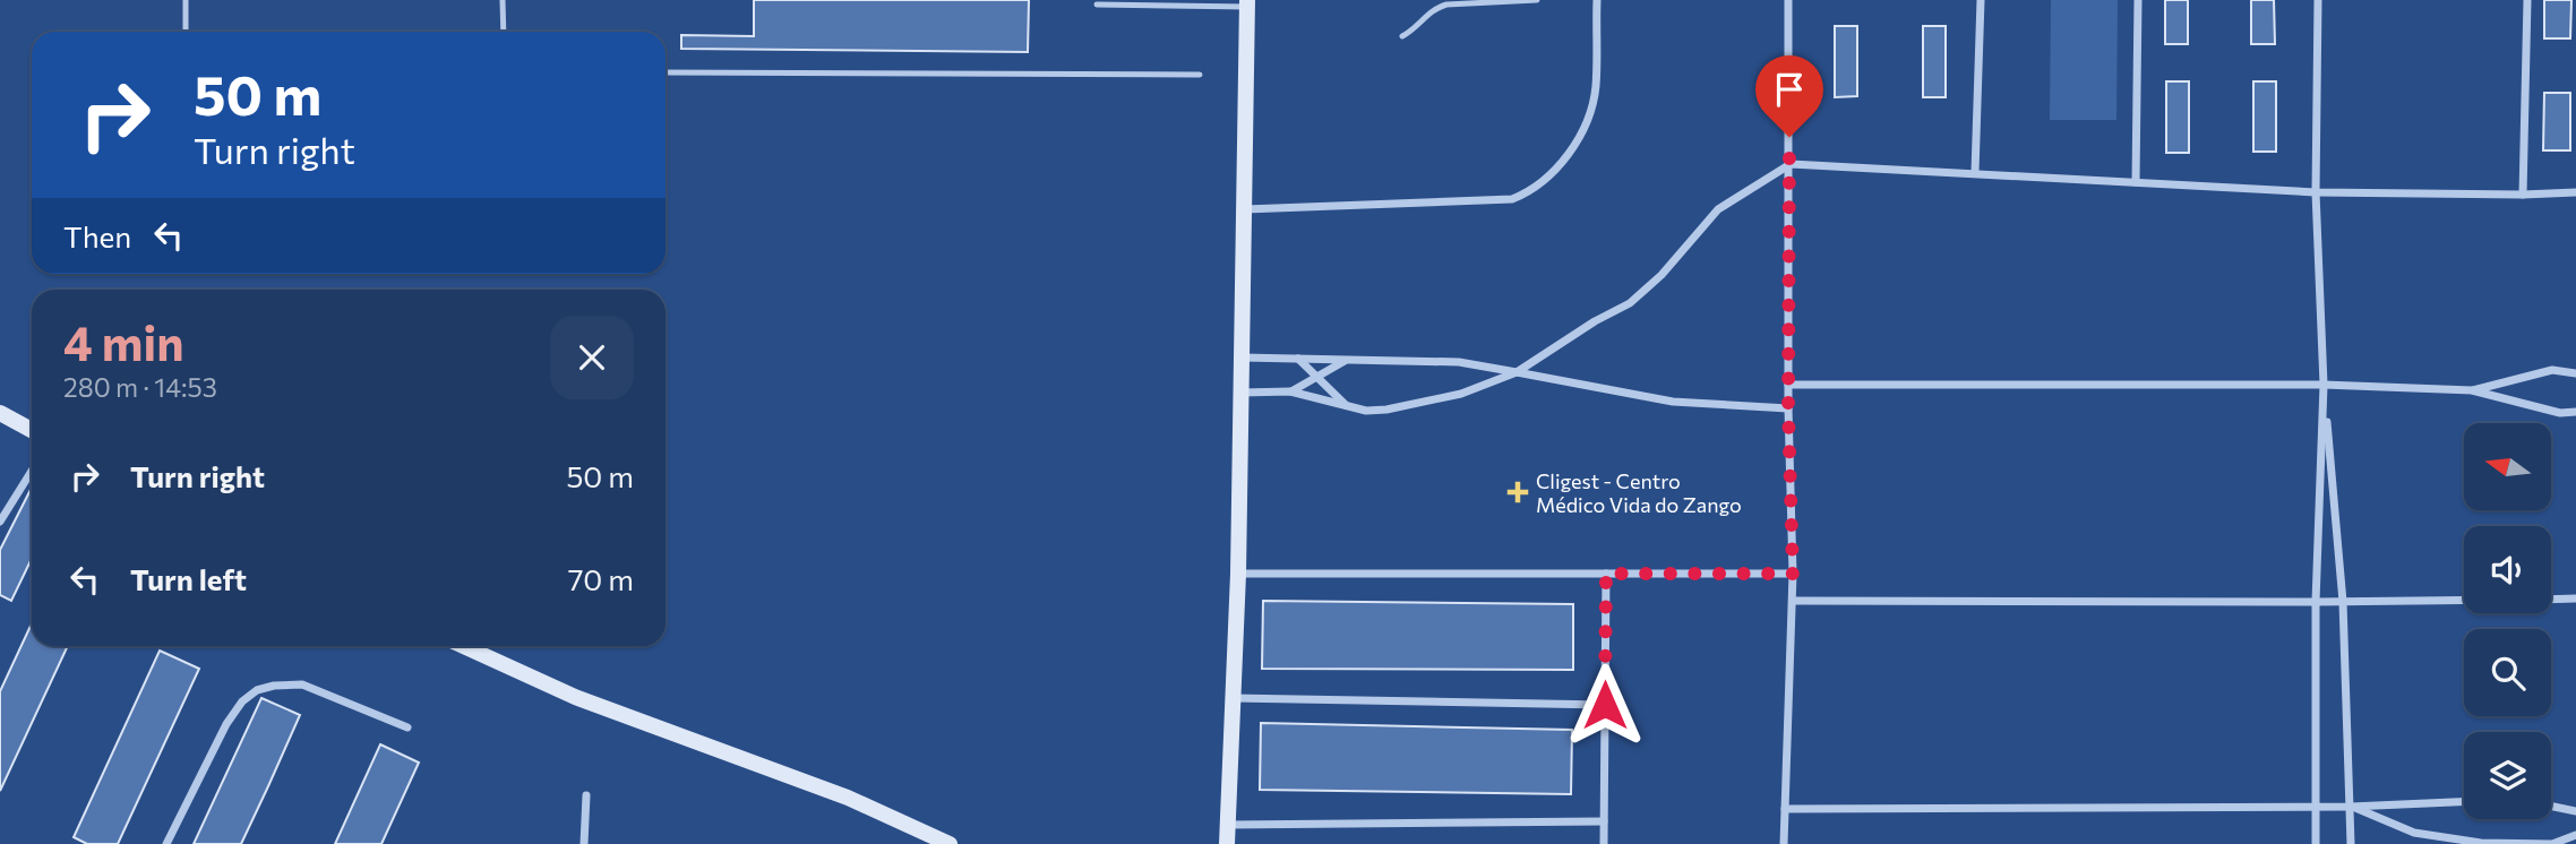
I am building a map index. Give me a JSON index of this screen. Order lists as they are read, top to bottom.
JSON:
{
  "places": {
    "health": ["Cligest - Centro Médico Vida do Zango"]
  },
  "north": "left",
  "page": {
    "turn": ["50 m", "Turn right"],
    "then": "Then",
    "heading": ["4 min", "280 m · 14:53"],
    "list": [
      {
        "name": "Turn right",
        "value": "50 m"
      },
      {
        "name": "Turn left",
        "value": "70 m"
      }
    ]
  }
}
